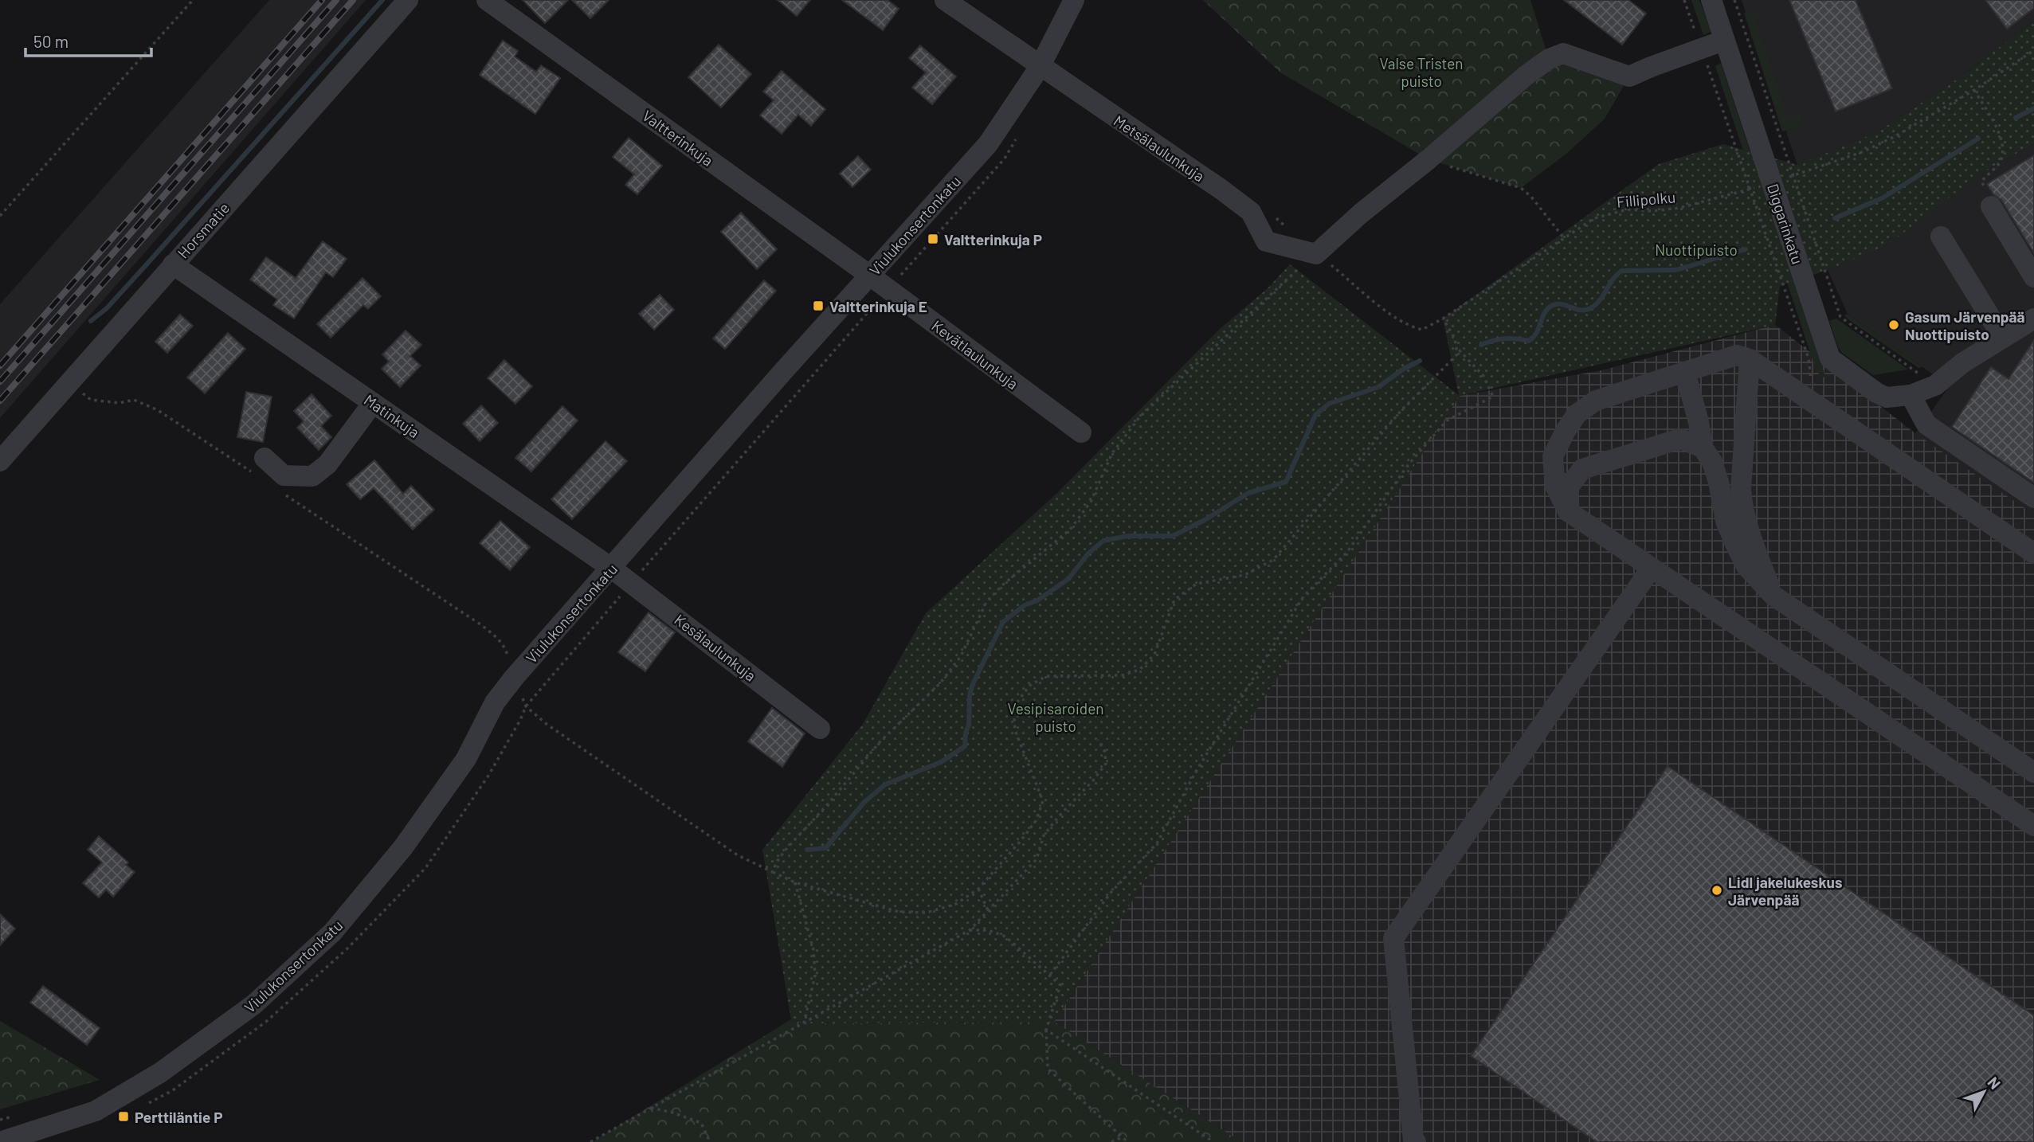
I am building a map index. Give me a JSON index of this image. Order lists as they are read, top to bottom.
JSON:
{
  "streets": {
    "street": [
      "Valtterinkuja",
      "Metsälaulunkuja",
      "Diggarinkatu",
      "Viulukonsertonkatu",
      "Horsmatie",
      "Kevätlaulunkuja",
      "Matinkuja",
      "Kesälaulunkuja"
    ],
    "path": ["Fillipolku"]
  },
  "crossings": [
    ["Valtterinkuja", "Viulukonsertonkatu"],
    ["Valtterinkuja", "Kevätlaulunkuja"],
    ["Metsälaulunkuja", "Fillipolku"],
    ["Metsälaulunkuja", "Viulukonsertonkatu"],
    ["Fillipolku", "Diggarinkatu"],
    ["Viulukonsertonkatu", "Kevätlaulunkuja"],
    ["Viulukonsertonkatu", "Matinkuja"],
    ["Viulukonsertonkatu", "Kesälaulunkuja"],
    ["Horsmatie", "Matinkuja"],
    ["Matinkuja", "Kesälaulunkuja"]
  ],
  "parks": ["Valse Tristen puisto", "Nuottipuisto", "Vesipisaroiden puisto"],
  "places": {
    "transit": ["Valtterinkuja P", "Valtterinkuja E", "Perttiläntie P"],
    "other": ["Gasum Järvenpää Nuottipuisto", "Lidl jakelukeskus Järvenpää"]
  },
  "scale_bar": "50 m",
  "north": "top right"
}
